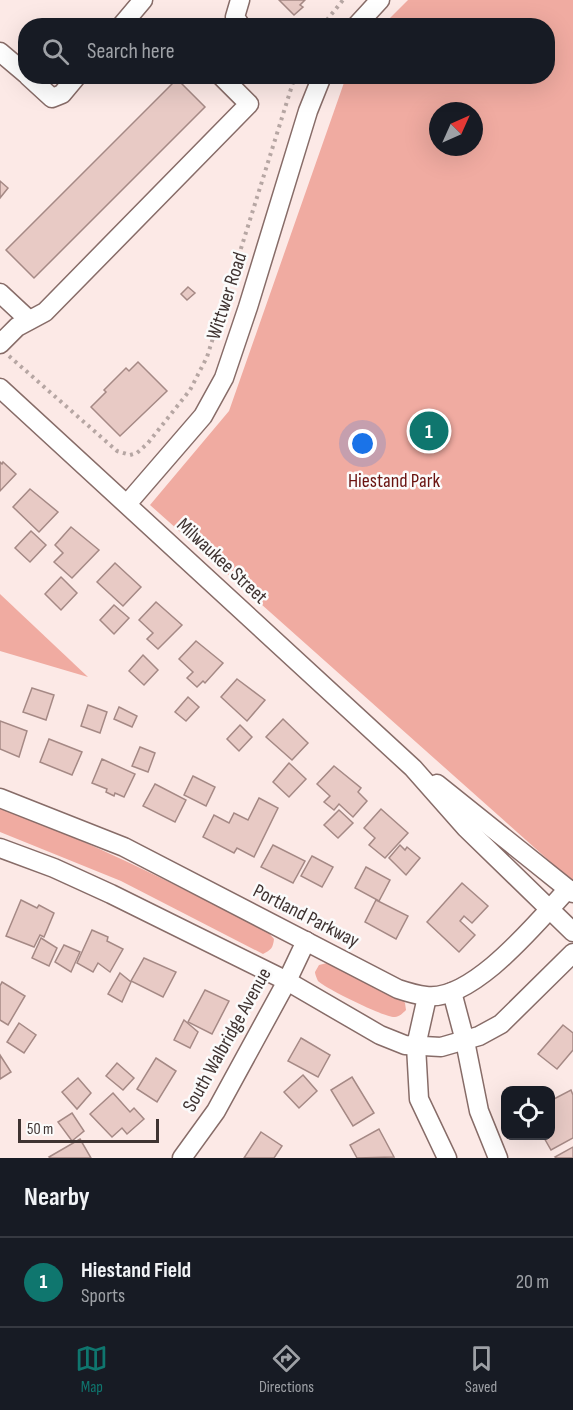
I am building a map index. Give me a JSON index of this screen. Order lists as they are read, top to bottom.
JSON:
{
  "streets": {
    "street": [
      "Wittwer Road",
      "Milwaukee Street",
      "Portland Parkway",
      "South Walbridge Avenue"
    ]
  },
  "crossings": [
    ["Wittwer Road", "Milwaukee Street"],
    ["Milwaukee Street", "Portland Parkway"],
    ["Portland Parkway", "South Walbridge Avenue"]
  ],
  "parks": ["Hiestand Park"],
  "scale_bar": "50 m",
  "north": "top right",
  "page": {
    "search": "Search here",
    "pins": "1",
    "scale": "50 m",
    "heading": "Nearby",
    "list": [
      {
        "mark": "1",
        "name": "Hiestand Field",
        "note": "Sports",
        "value": "20 m"
      }
    ],
    "nav": ["Map", "Directions", "Saved"]
  }
}
